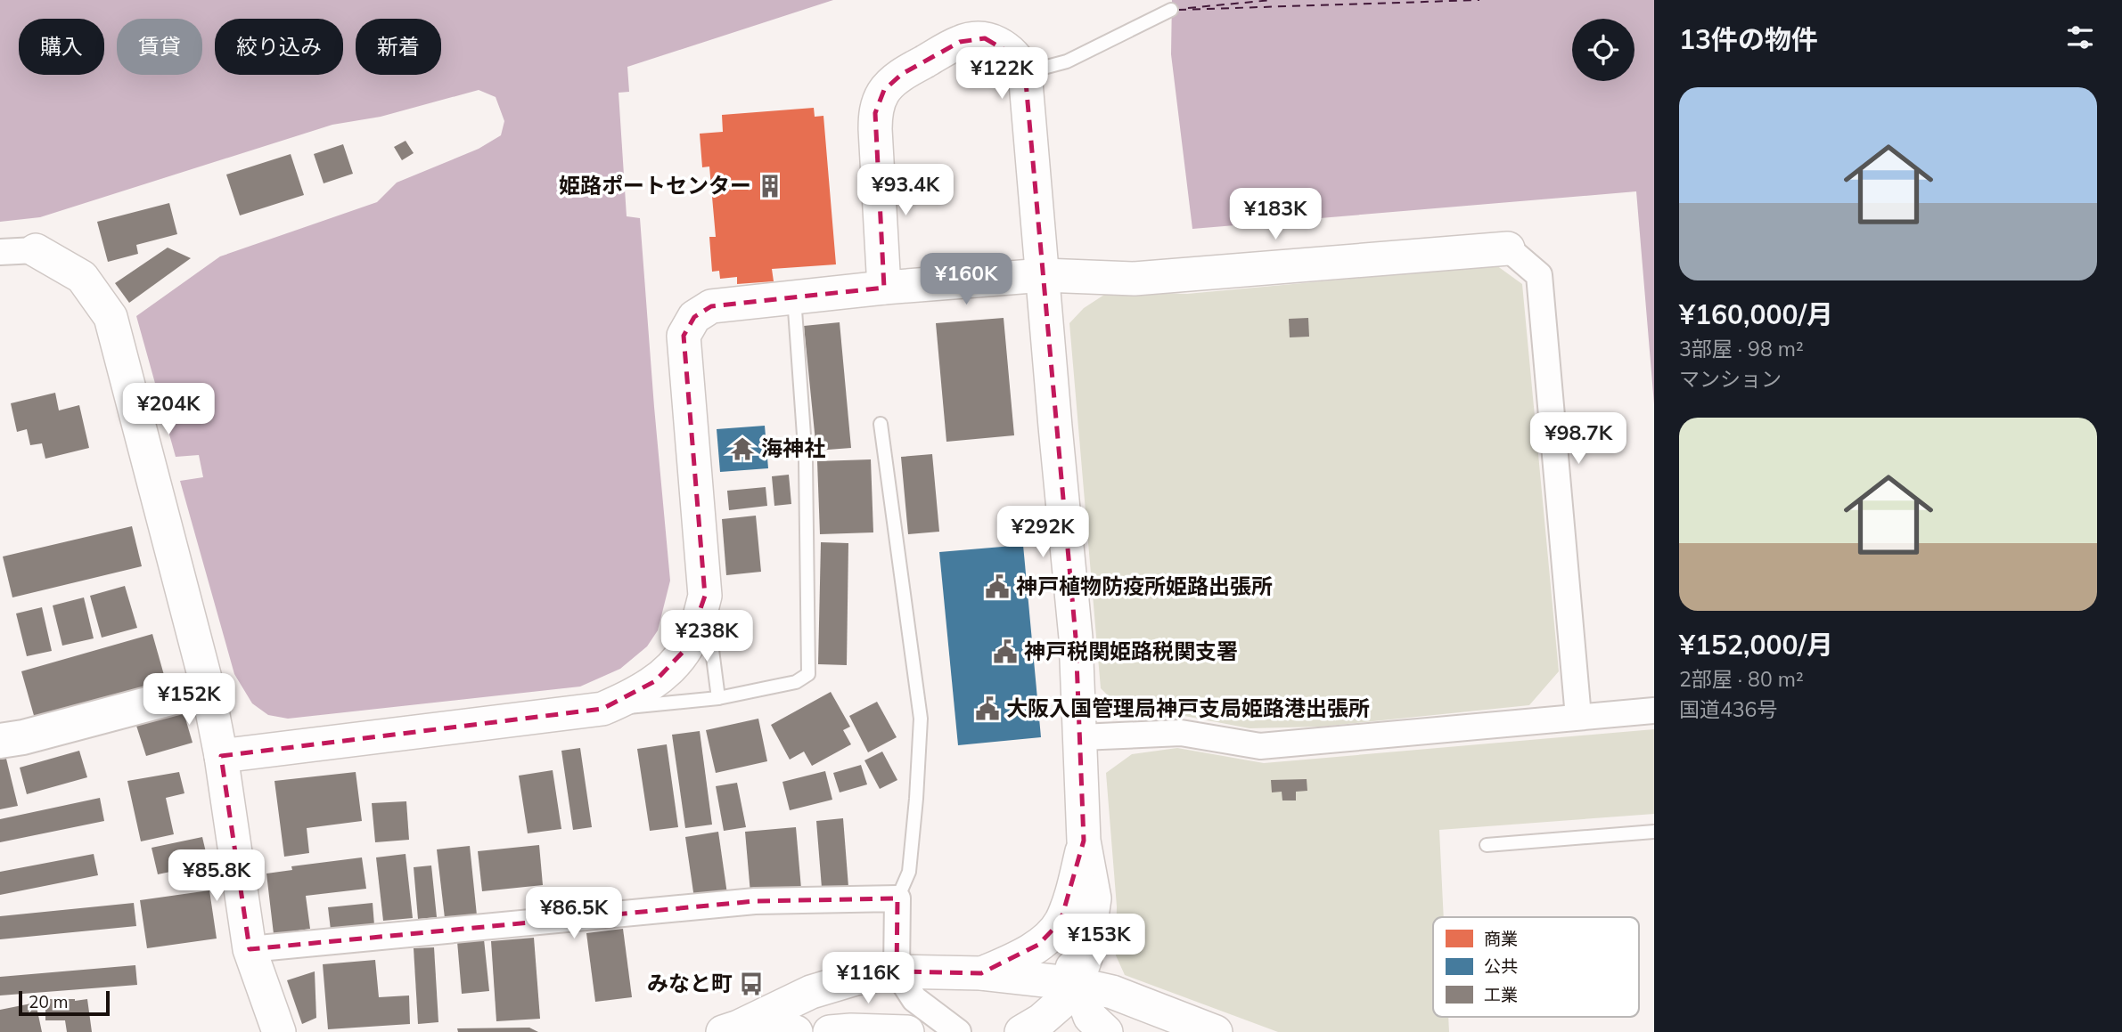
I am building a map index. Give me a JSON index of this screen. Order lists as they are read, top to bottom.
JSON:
{
  "places": {
    "building": ["姫路ポートセンター"],
    "temple": ["海神社"],
    "public building": ["神戸植物防疫所姫路出張所", "神戸税関姫路税関支署", "大阪入国管理局神戸支局姫路港出張所"],
    "bus stop": ["みなと町"]
  },
  "legend": ["商業", "公共", "工業"],
  "scale_bar": "20 m",
  "page": {
    "heading": "13件の物件",
    "chip": [
      "購入",
      "賃貸",
      "絞り込み",
      "新着"
    ],
    "price": [
      "¥122K",
      "¥93.4K",
      "¥183K",
      "¥160K",
      "¥204K",
      "¥98.7K",
      "¥292K",
      "¥238K",
      "¥152K",
      "¥85.8K",
      "¥86.5K",
      "¥153K",
      "¥116K"
    ],
    "list": [
      {
        "name": "¥160,000/月",
        "note": "3部屋 · 98 m² · マンション"
      },
      {
        "name": "¥152,000/月",
        "note": "2部屋 · 80 m² · 国道436号"
      }
    ],
    "scale": "20 m"
  }
}
